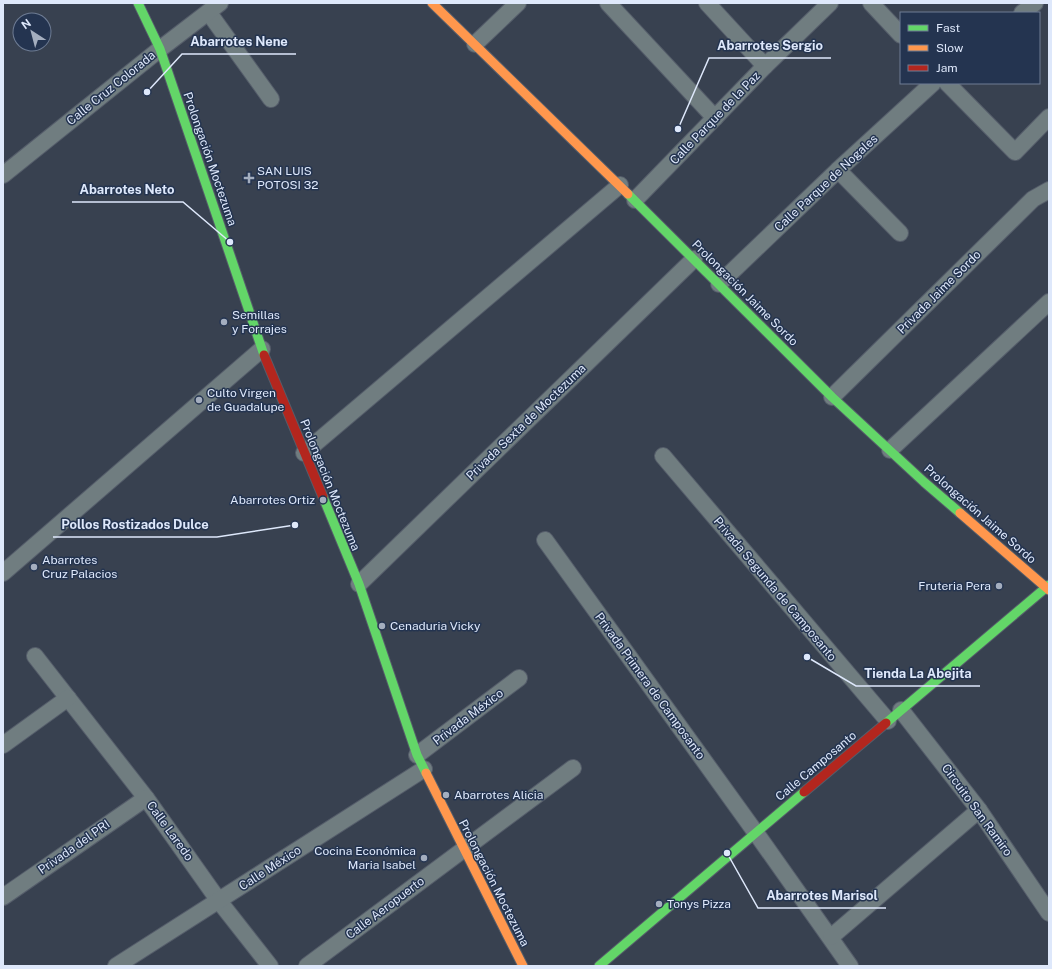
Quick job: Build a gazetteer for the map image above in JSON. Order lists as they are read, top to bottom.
{
  "streets": {
    "street": [
      "Calle Cruz Colorada",
      "Calle Parque de la Paz",
      "Prolongación Moctezuma",
      "Calle Parque de Nogales",
      "Privada Jaime Sordo",
      "Prolongación Jaime Sordo",
      "Privada Sexta de Moctezuma",
      "Privada Segunda de Camposanto",
      "Privada Primera de Camposanto",
      "Privada México",
      "Calle Camposanto",
      "Circuito San Ramiro",
      "Calle Laredo",
      "Privada del PRI",
      "Calle México",
      "Calle Aeropuerto"
    ]
  },
  "crossings": [
    ["Calle Cruz Colorada", "Prolongación Moctezuma"],
    ["Calle Parque de la Paz", "Prolongación Jaime Sordo"],
    ["Prolongación Moctezuma", "Privada Sexta de Moctezuma"],
    ["Prolongación Moctezuma", "Privada México"],
    ["Prolongación Moctezuma", "Calle México"],
    ["Prolongación Moctezuma", "Calle Aeropuerto"],
    ["Calle Parque de Nogales", "Prolongación Jaime Sordo"],
    ["Privada Jaime Sordo", "Prolongación Jaime Sordo"],
    ["Prolongación Jaime Sordo", "Privada Sexta de Moctezuma"],
    ["Prolongación Jaime Sordo", "Calle Camposanto"],
    ["Privada Segunda de Camposanto", "Calle Camposanto"],
    ["Privada Primera de Camposanto", "Calle Camposanto"],
    ["Calle Camposanto", "Circuito San Ramiro"],
    ["Calle Laredo", "Privada del PRI"],
    ["Calle Laredo", "Calle México"]
  ],
  "places": {
    "other": [
      "Abarrotes Nene",
      "Abarrotes Sergio",
      "Abarrotes Neto",
      "Semillas y Forrajes",
      "Culto Virgen de Guadalupe",
      "Abarrotes Ortiz",
      "Pollos Rostizados Dulce",
      "Abarrotes Cruz Palacios",
      "Fruteria Pera",
      "Cenaduria Vicky",
      "Tienda La Abejita",
      "Abarrotes Alicia",
      "Abarrotes Marisol",
      "Cocina Económica Maria Isabel",
      "Tonys Pizza"
    ],
    "health": ["SAN LUIS POTOSI 32"]
  },
  "legend": ["Fast", "Slow", "Jam"],
  "north": "top left"
}
